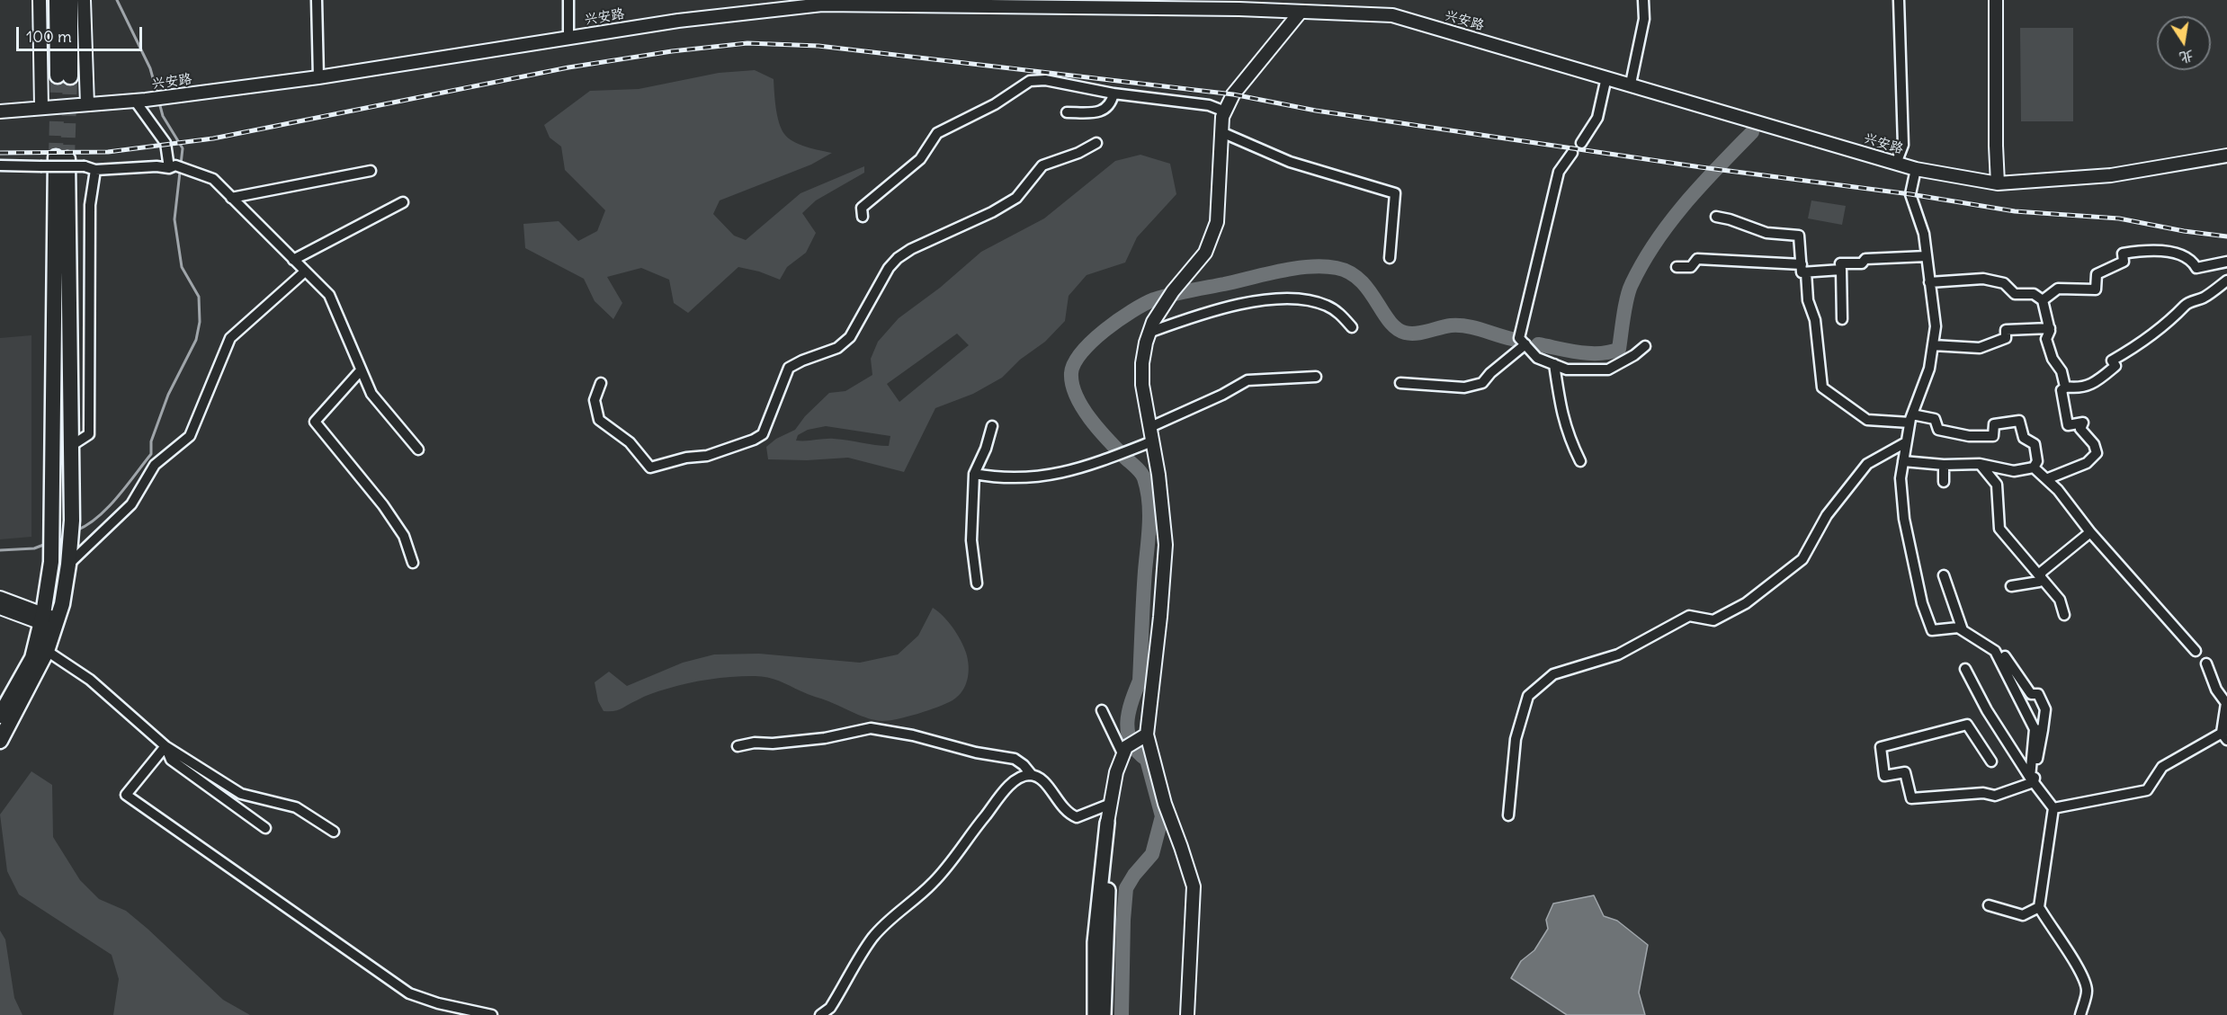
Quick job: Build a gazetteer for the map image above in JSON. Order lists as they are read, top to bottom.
{
  "streets": {
    "street": ["兴安路"]
  },
  "scale_bar": "100 m",
  "north": "bottom"
}
